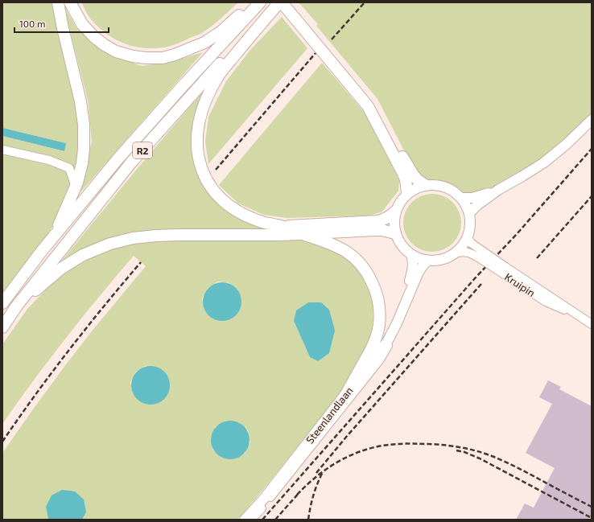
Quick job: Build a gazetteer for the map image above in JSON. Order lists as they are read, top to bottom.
{
  "streets": {
    "highway": ["R2"],
    "main road": ["Steenlandlaan"],
    "street": ["Kruipin"]
  },
  "scale_bar": "100 m"
}
